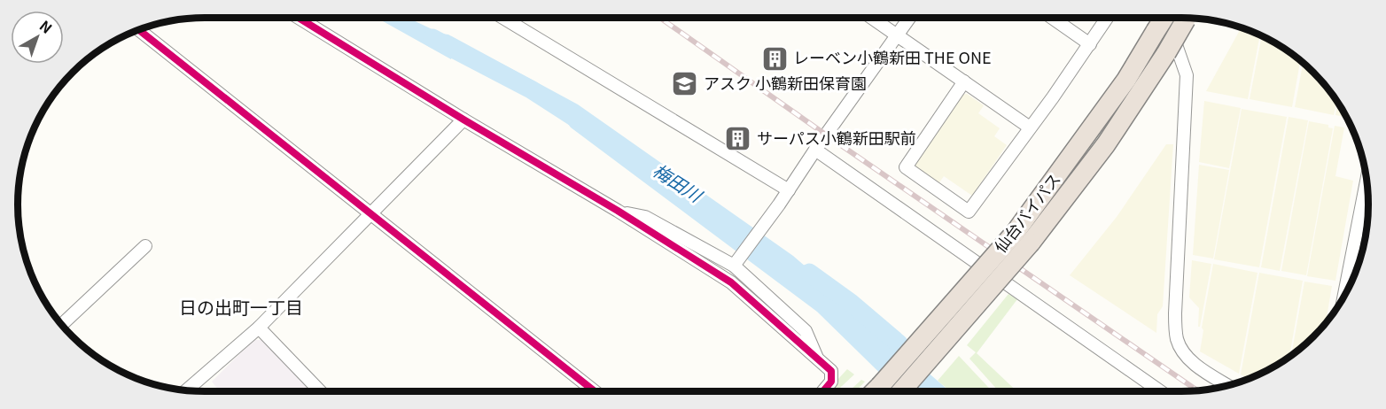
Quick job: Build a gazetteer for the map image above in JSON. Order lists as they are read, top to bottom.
{
  "streets": {
    "highway": ["仙台バイパス"]
  },
  "districts": ["日の出町一丁目"],
  "water": ["梅田川"],
  "places": {
    "building": ["レーベン小鶴新田 THE ONE", "サーパス小鶴新田駅前"],
    "school or university": ["アスク 小鶴新田保育園"]
  },
  "north": "top right"
}
